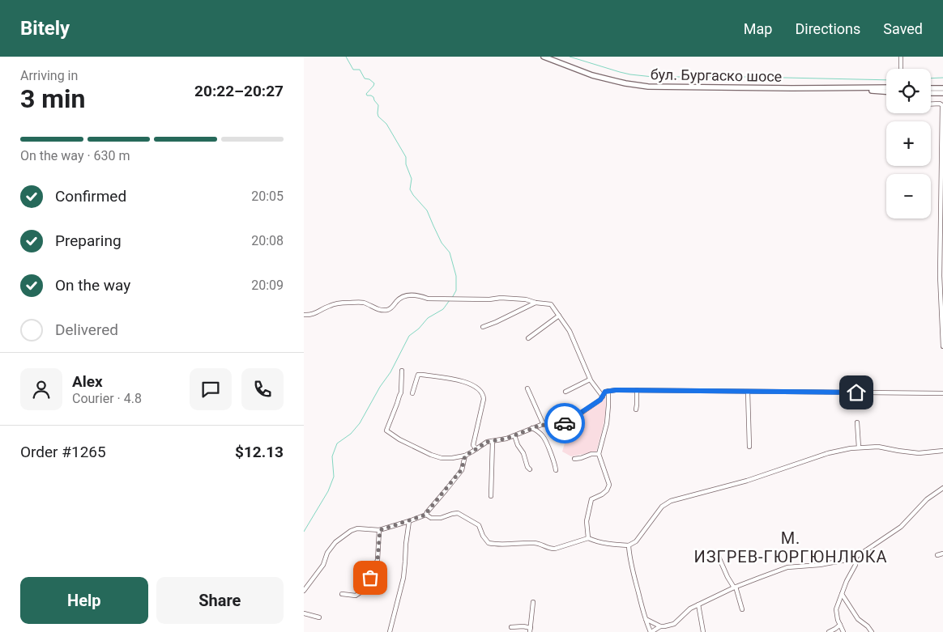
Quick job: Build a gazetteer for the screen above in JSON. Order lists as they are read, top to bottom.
{
  "streets": {
    "main road": ["бул. Бургаско шосе"]
  },
  "districts": ["М. ИЗГРЕВ-ГЮРГЮНЛЮКА"],
  "page": {
    "header": "Bitely",
    "nav": ["Map", "Directions", "Saved"],
    "heading": ["3 min", "Arriving in", "20:22–20:27"],
    "panel": [
      "Alex",
      "Courier · 4.8",
      "Order #1265",
      "$12.13"
    ],
    "map_buttons": ["+", "−"],
    "bar": "On the way · 630 m",
    "list": [
      ["Confirmed", "20:05"],
      ["Preparing", "20:08"],
      ["On the way", "20:09"],
      "Delivered"
    ],
    "buttons": ["Help", "Share"]
  }
}
